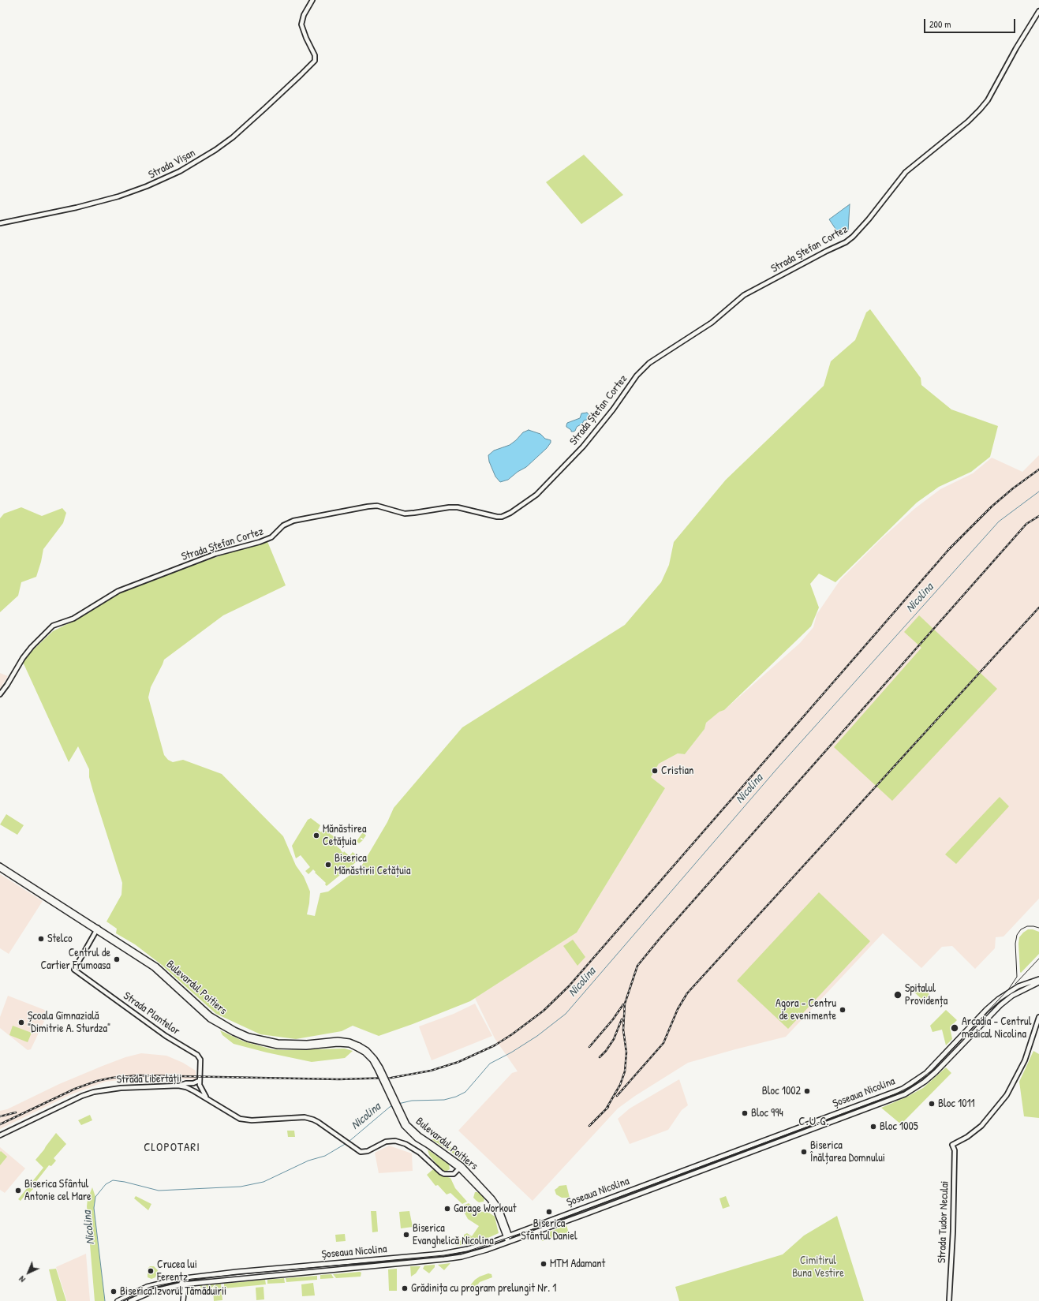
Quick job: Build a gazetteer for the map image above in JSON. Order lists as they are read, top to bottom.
{
  "streets": {
    "main road": ["Bulevardul Poitiers", "Șoseaua Nicolina"],
    "street": [
      "Strada Vișan",
      "Strada Ștefan Cortez",
      "Strada Plantelor",
      "Strada Libertății",
      "Strada Tudor Neculai"
    ]
  },
  "crossings": [
    ["Bulevardul Poitiers", "Strada Plantelor"],
    ["Bulevardul Poitiers", "Strada Libertății"],
    ["Bulevardul Poitiers", "Șoseaua Nicolina"],
    ["Strada Plantelor", "Strada Libertății"]
  ],
  "districts": ["C.U.G.", "CLOPOTARI"],
  "water": ["Nicolina"],
  "parks": ["Cimitirul Buna Vestire"],
  "places": [
    "Cristian",
    "Mănăstirea Cetățuia",
    "Biserica Mănăstirii Cetățuia",
    "Stelco",
    "Centrul de Cartier Frumoasa",
    "Spitalul Providența",
    "Agora - Centru de evenimente",
    "Școala Gimnazială \"Dimitrie A. Sturdza\"",
    "Arcadia - Centrul medical Nicolina",
    "Bloc 1002",
    "Bloc 1011",
    "Bloc 994",
    "Bloc 1005",
    "Biserica Înălțarea Domnului",
    "Biserica Sfântul Antonie cel Mare",
    "Garage Workout",
    "Biserica Sfântul Daniel",
    "Biserica Evanghelică Nicolina",
    "MTM Adamant",
    "Crucea lui Ferentz",
    "Grădinița cu program prelungit Nr. 1",
    "Biserica Izvorul Tămăduirii"
  ],
  "scale_bar": "200 m",
  "north": "bottom left"
}
